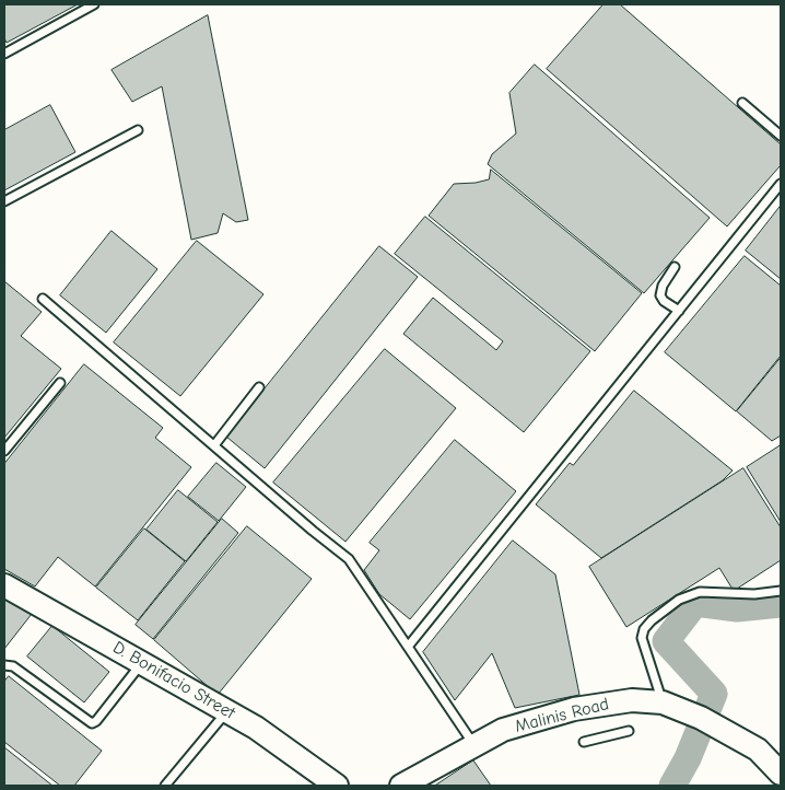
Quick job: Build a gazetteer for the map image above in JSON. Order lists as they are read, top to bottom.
{
  "streets": {
    "main road": ["D. Bonifacio Street", "Malinis Road"]
  }
}
